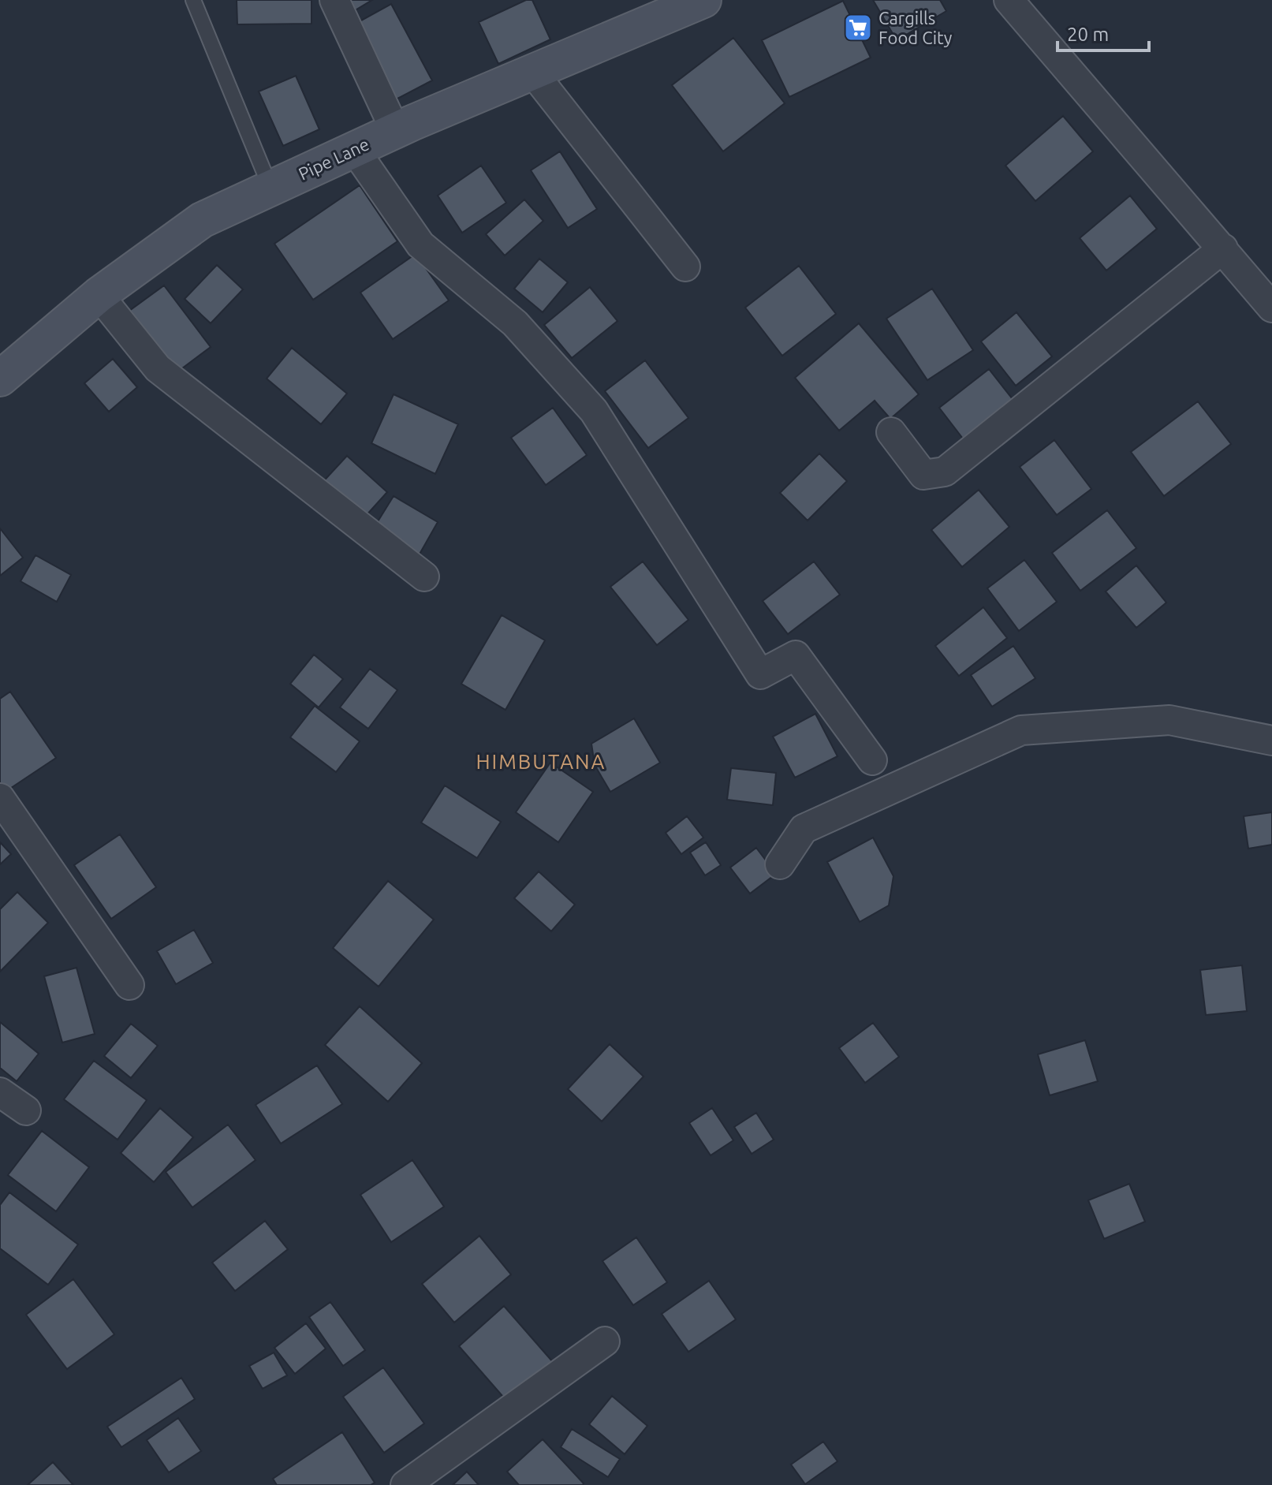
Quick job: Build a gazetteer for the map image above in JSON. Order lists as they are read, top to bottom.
{
  "streets": {
    "street": ["Pipe Lane"]
  },
  "districts": ["HIMBUTANA"],
  "places": {
    "supermarket": ["Cargills Food City"]
  },
  "scale_bar": "20 m"
}
